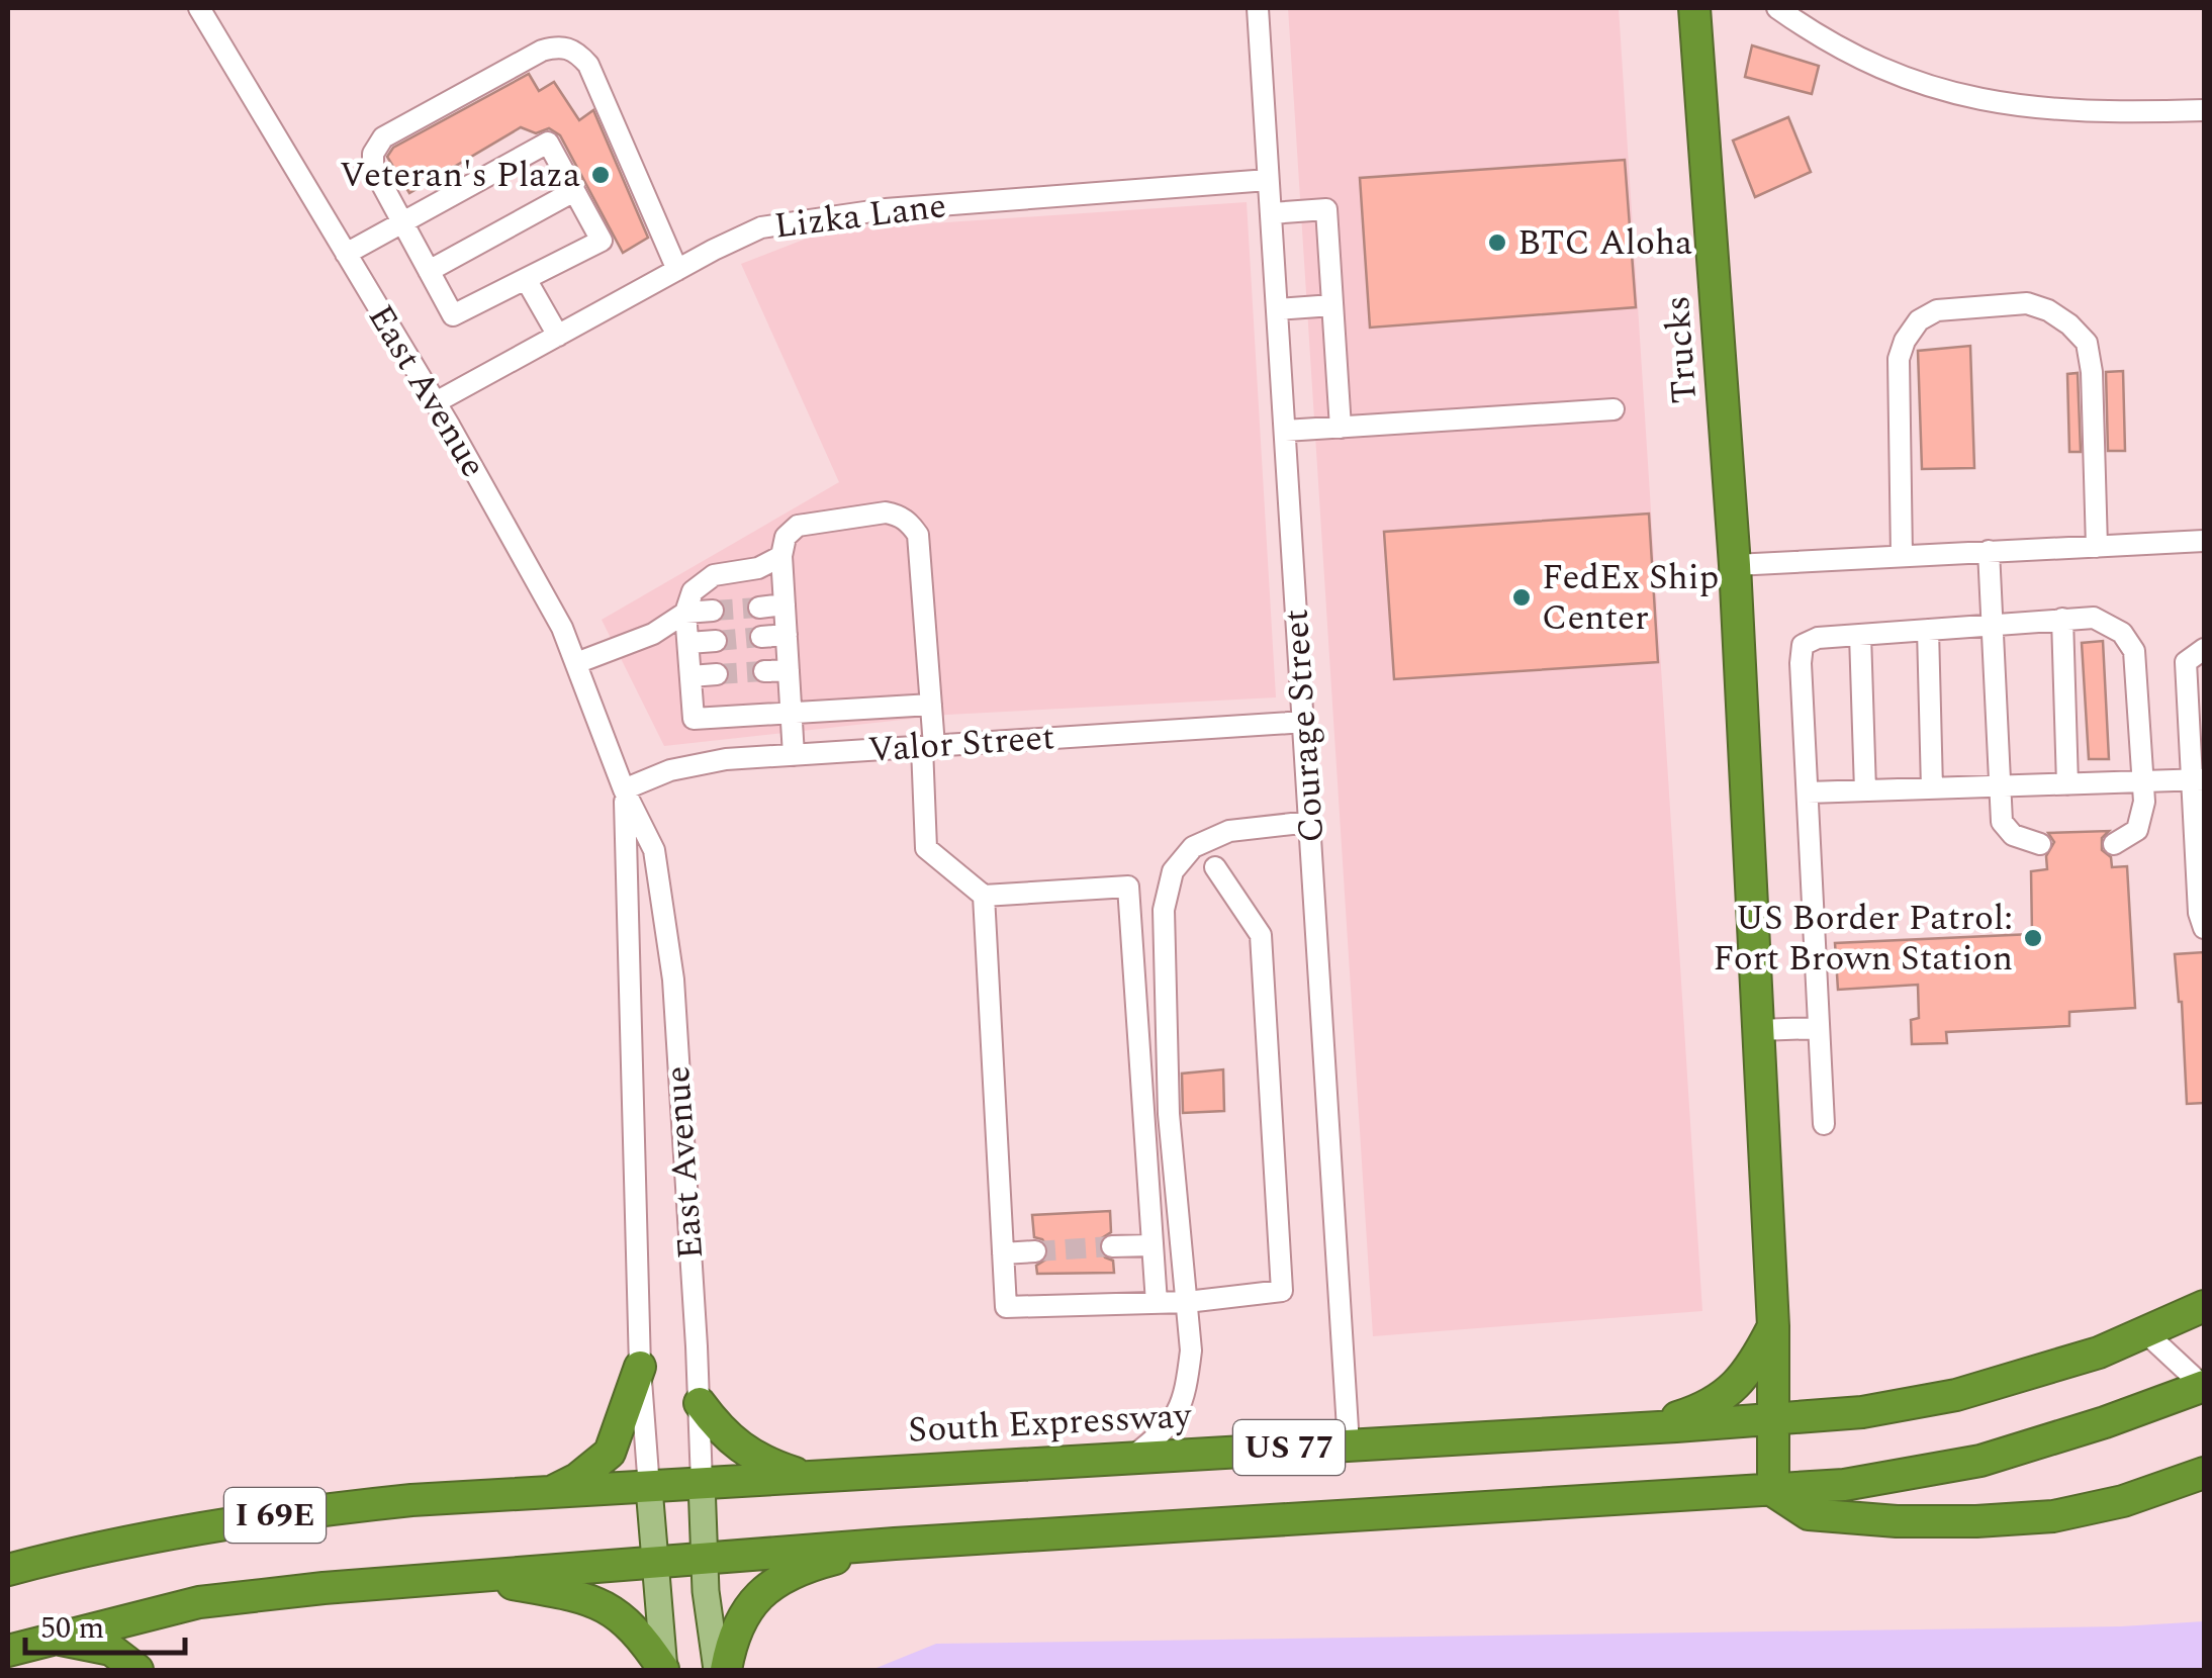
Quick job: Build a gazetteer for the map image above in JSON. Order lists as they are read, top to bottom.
{
  "streets": {
    "highway": [
      "Trucks",
      "South Expressway",
      "US 77",
      "I 69E"
    ],
    "street": [
      "Lizka Lane",
      "East Avenue",
      "Courage Street",
      "Valor Street"
    ]
  },
  "crossings": [
    ["Lizka Lane", "East Avenue"],
    ["Lizka Lane", "Courage Street"],
    ["Trucks", "South Expressway"],
    ["Trucks", "US 77"],
    ["East Avenue", "Valor Street"],
    ["East Avenue", "South Expressway"],
    ["Courage Street", "Valor Street"],
    ["Courage Street", "South Expressway"],
    ["US 77", "I 69E"]
  ],
  "places": [
    "Veteran's Plaza",
    "BTC Aloha",
    "FedEx Ship Center",
    "US Border Patrol: Fort Brown Station"
  ],
  "scale_bar": "50 m"
}
